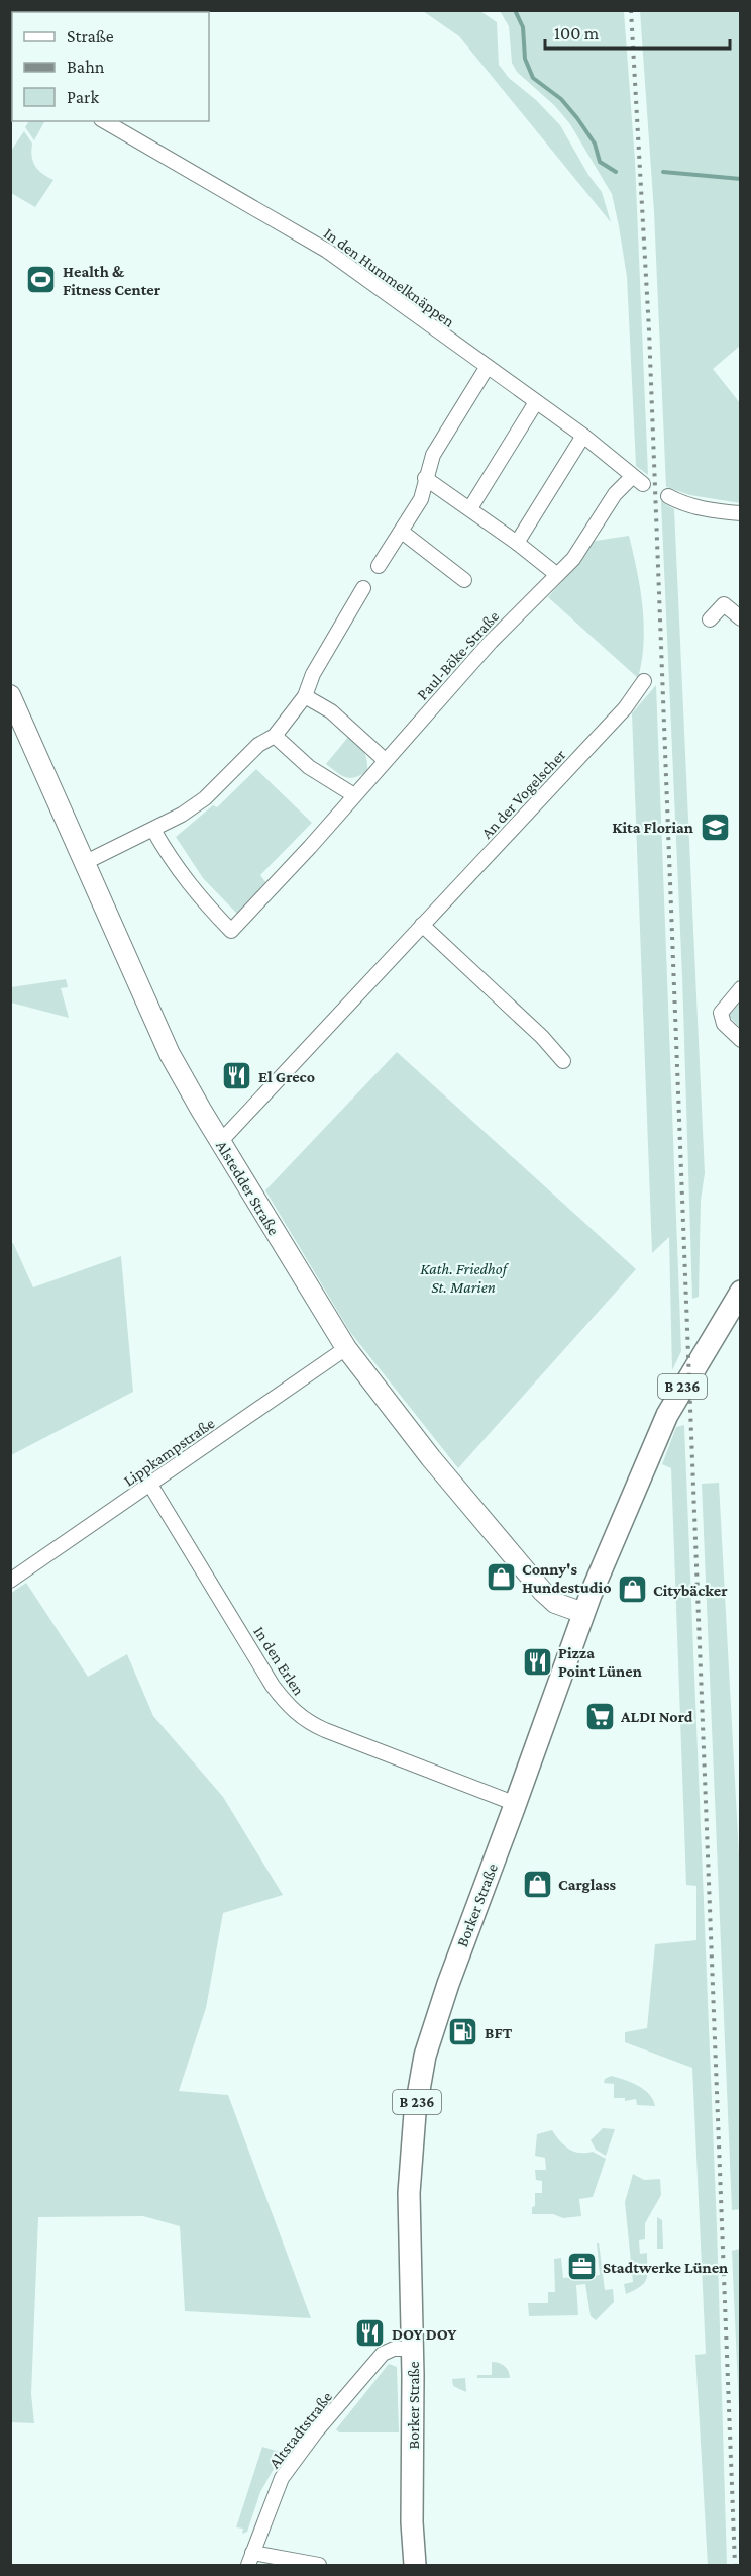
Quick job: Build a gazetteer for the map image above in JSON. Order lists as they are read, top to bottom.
{
  "streets": {
    "main road": ["B 236", "Borker Straße"],
    "street": [
      "In den Hummelknäppen",
      "Paul-Böke-Straße",
      "An der Vogelscher",
      "Alstedder Straße",
      "Lippkampstraße",
      "In den Erlen",
      "Altstadtstraße"
    ]
  },
  "crossings": [
    ["In den Hummelknäppen", "Paul-Böke-Straße"],
    ["An der Vogelscher", "Alstedder Straße"],
    ["Alstedder Straße", "Lippkampstraße"],
    ["Alstedder Straße", "Borker Straße"],
    ["Lippkampstraße", "In den Erlen"],
    ["In den Erlen", "Borker Straße"],
    ["Borker Straße", "Altstadtstraße"]
  ],
  "parks": ["Kath. Friedhof St. Marien"],
  "places": {
    "sports": ["Health & Fitness Center"],
    "school or university": ["Kita Florian"],
    "restaurant": ["El Greco", "Pizza Point Lünen", "DOY DOY"],
    "shop": ["Conny's Hundestudio", "Citybäcker", "Carglass"],
    "supermarket": ["ALDI Nord"],
    "fuel station": ["BFT"],
    "office": ["Stadtwerke Lünen"]
  },
  "legend": ["Straße", "Bahn", "Park"],
  "scale_bar": "100 m"
}
